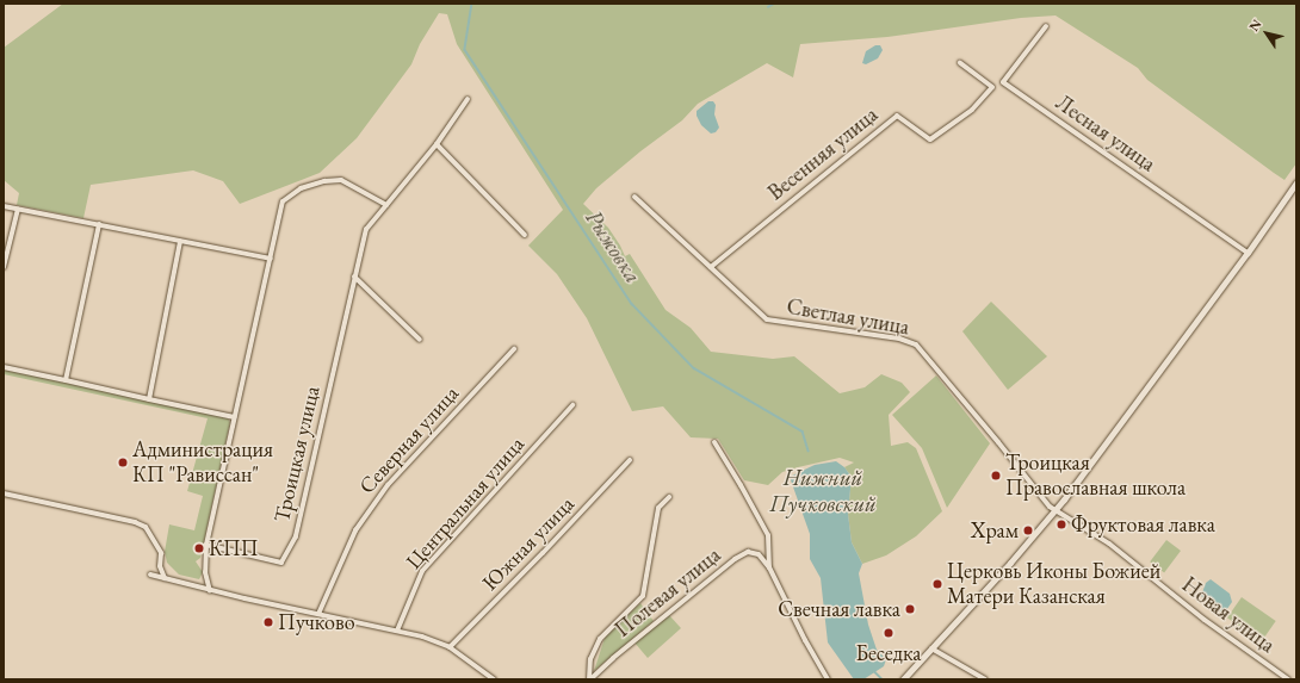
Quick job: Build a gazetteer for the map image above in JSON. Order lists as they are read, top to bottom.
{
  "streets": {
    "street": [
      "Лесная улица",
      "Весенняя улица",
      "Светлая улица",
      "Северная улица",
      "Троицкая улица",
      "Центральная улица",
      "Южная улица",
      "Полевая улица",
      "Новая улица"
    ]
  },
  "crossings": [
    ["Весенняя улица", "Светлая улица"],
    ["Светлая улица", "Новая улица"]
  ],
  "water": ["Рыжовка", "Нижний Пучковский"],
  "places": [
    "Администрация КП \"Рависсан\"",
    "Троицкая Православная школа",
    "Фруктовая лавка",
    "Храм",
    "КПП",
    "Церковь Иконы Божией Матери Казанская",
    "Свечная лавка",
    "Пучково",
    "Беседка"
  ],
  "north": "top left"
}
